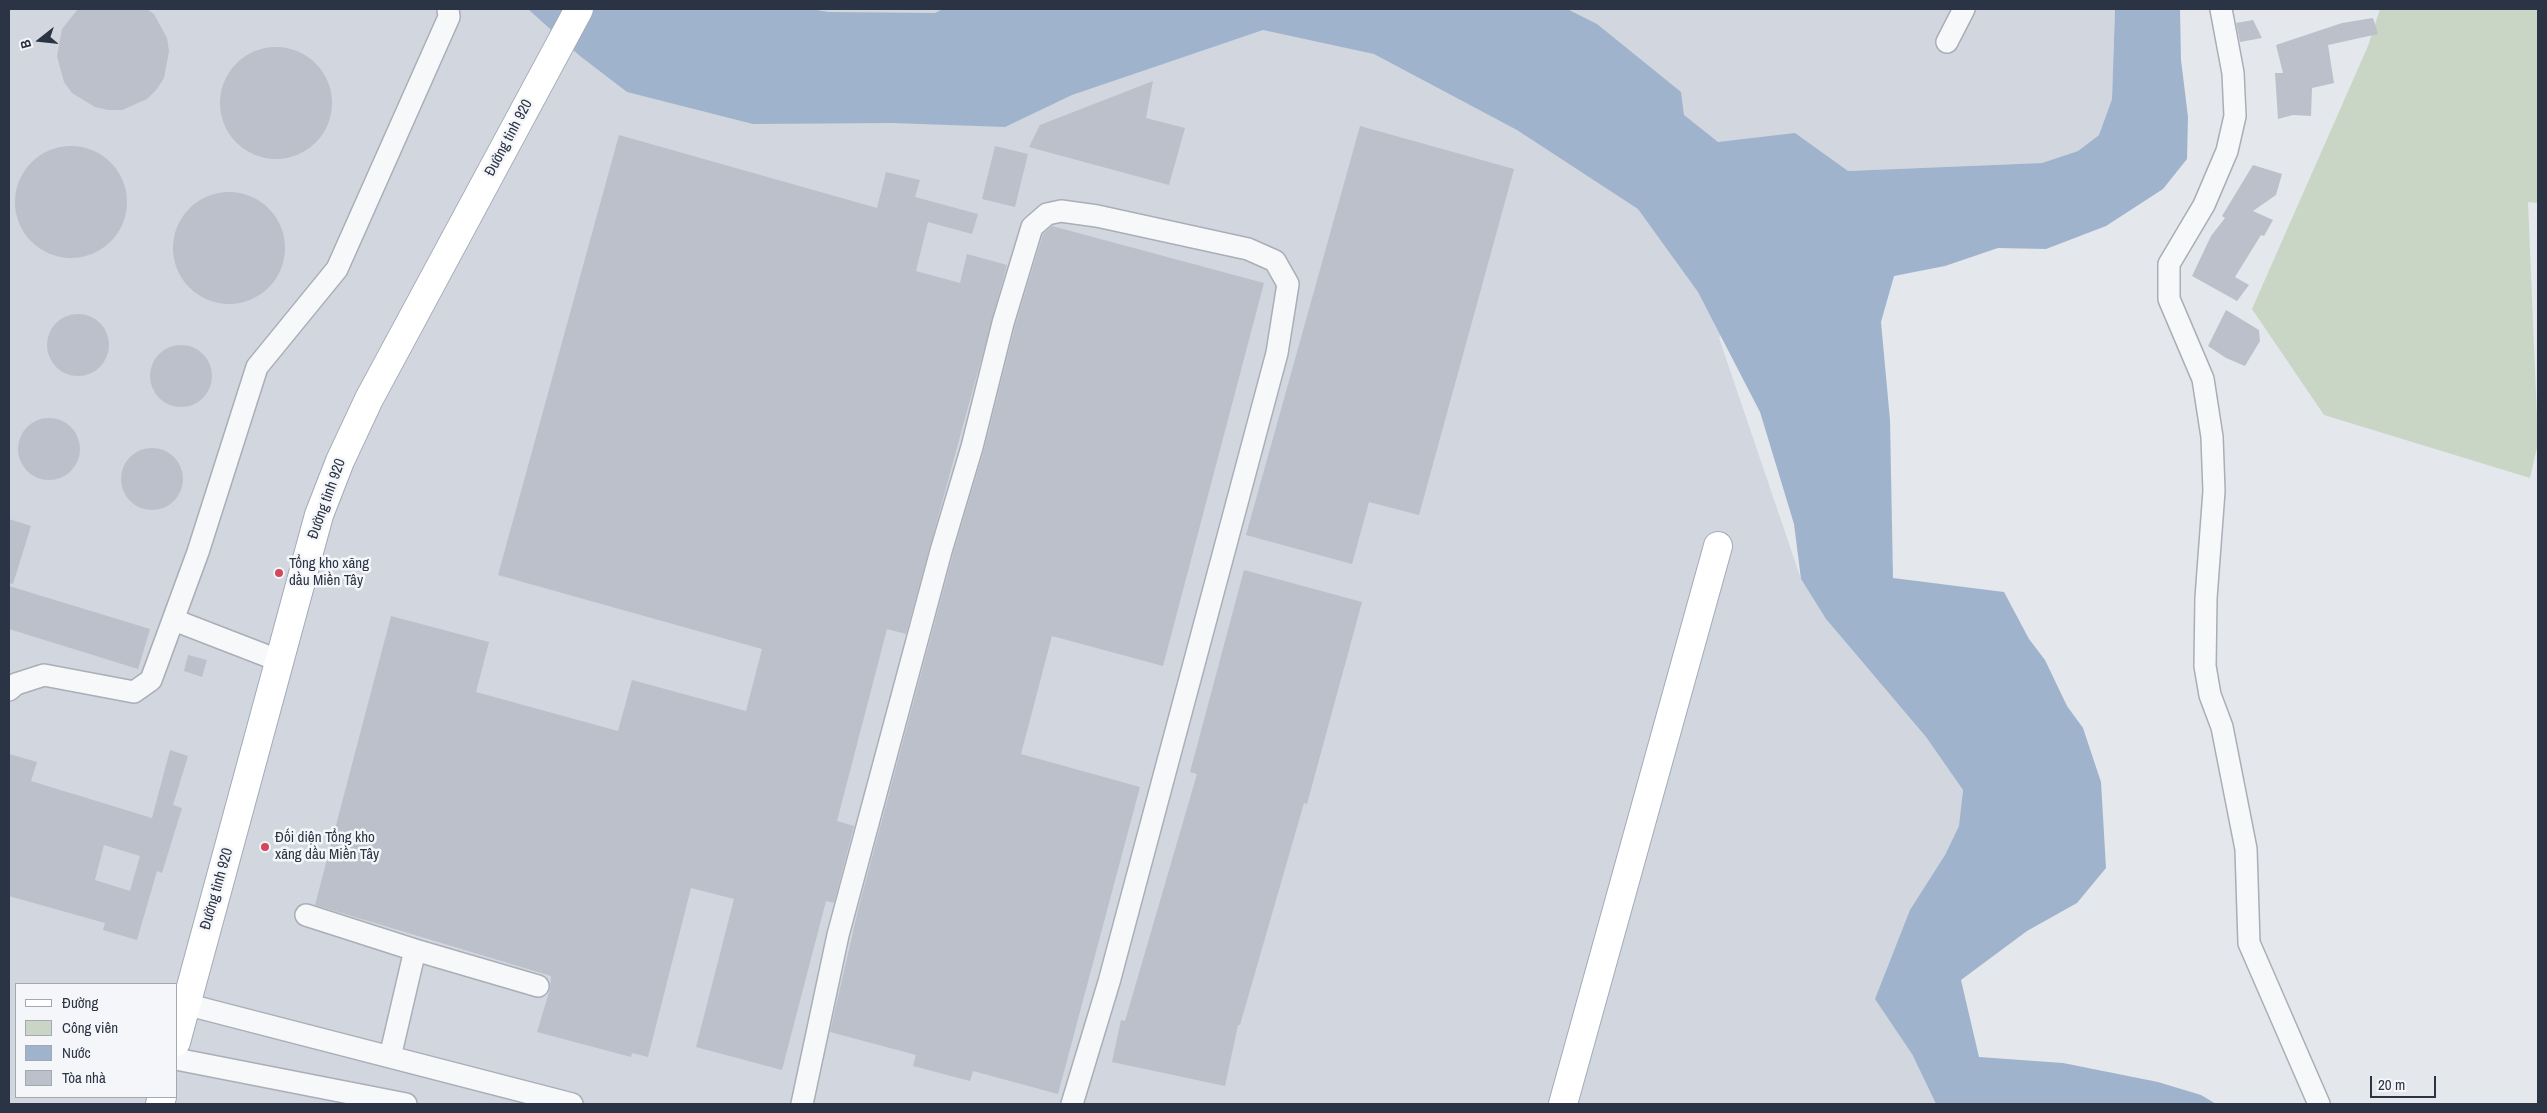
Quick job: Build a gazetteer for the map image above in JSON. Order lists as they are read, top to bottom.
{
  "streets": {
    "main road": ["Đường tỉnh 920"]
  },
  "places": ["Tổng kho xăng dầu Miền Tây", "Đối diện Tổng kho xăng dầu Miền Tây"],
  "legend": [
    "Đường",
    "Công viên",
    "Nước",
    "Tòa nhà"
  ],
  "scale_bar": "20 m",
  "north": "left"
}
